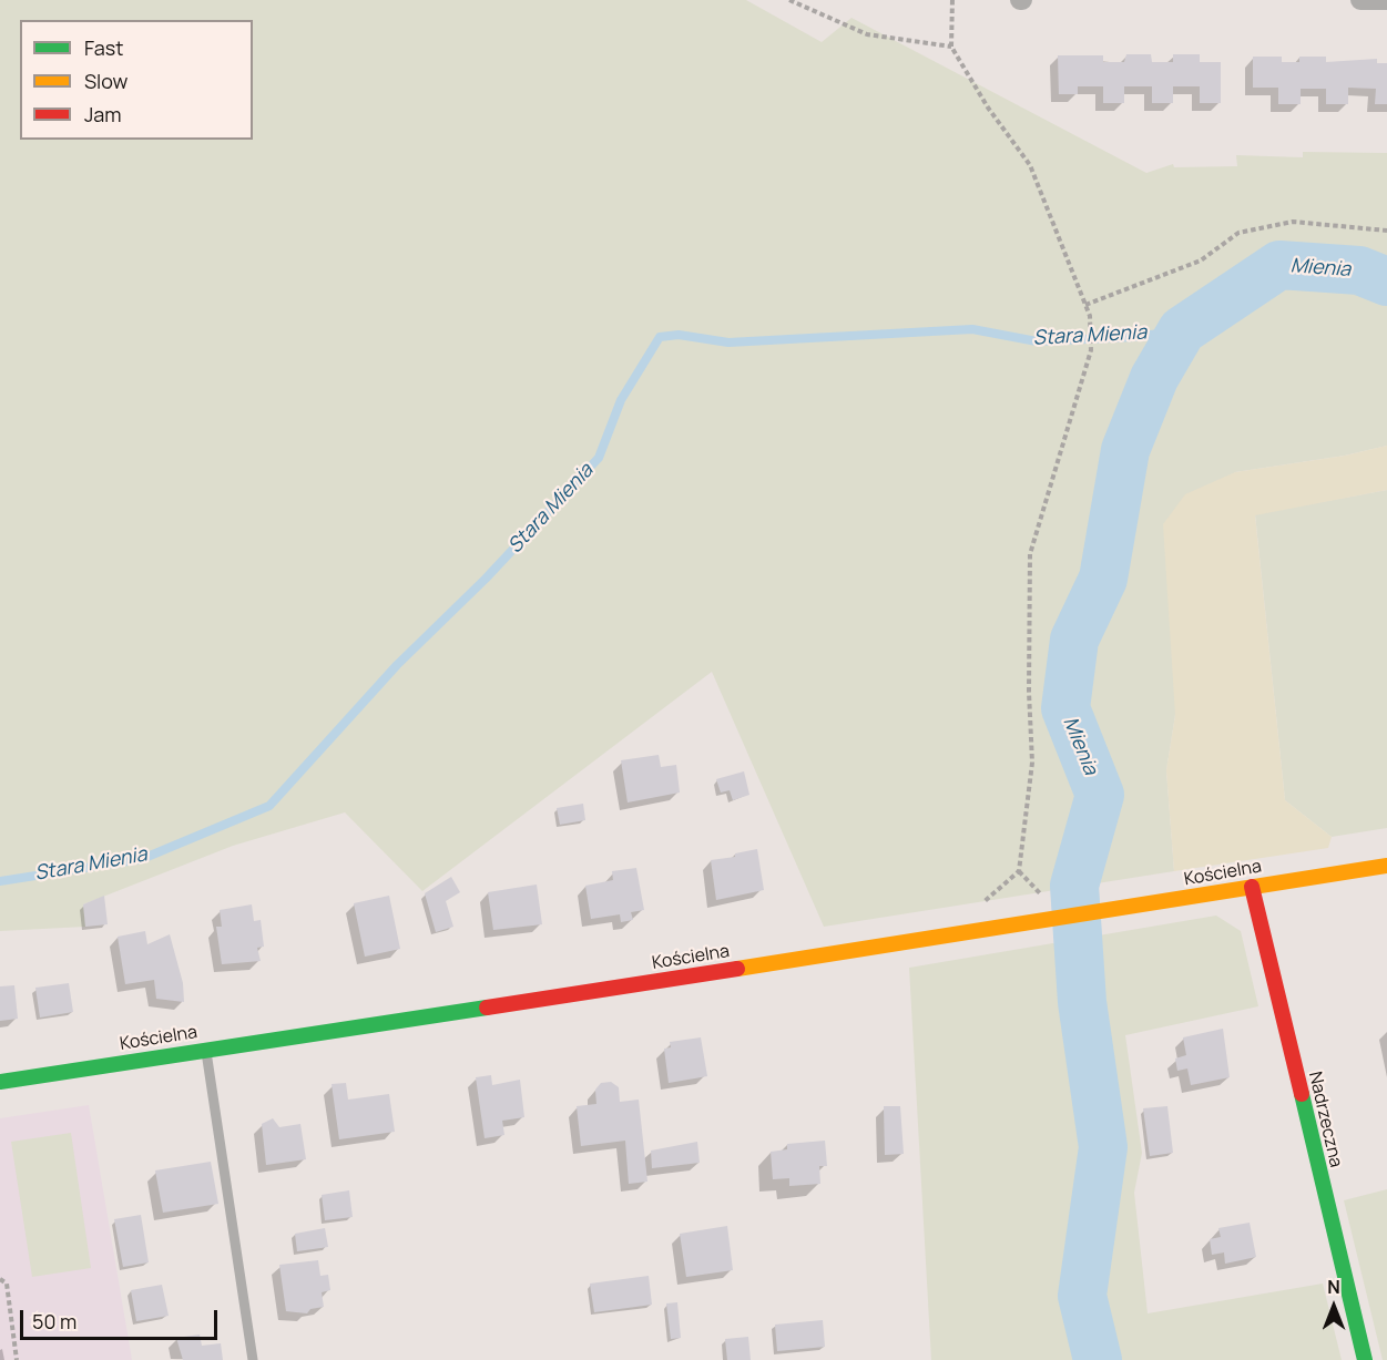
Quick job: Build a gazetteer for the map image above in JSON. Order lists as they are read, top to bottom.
{
  "streets": {
    "street": ["Kościelna", "Nadrzeczna"]
  },
  "crossings": [
    ["Kościelna", "Nadrzeczna"]
  ],
  "water": ["Mienia", "Stara Mienia"],
  "legend": ["Fast", "Slow", "Jam"],
  "scale_bar": "50 m",
  "north": "top"
}
